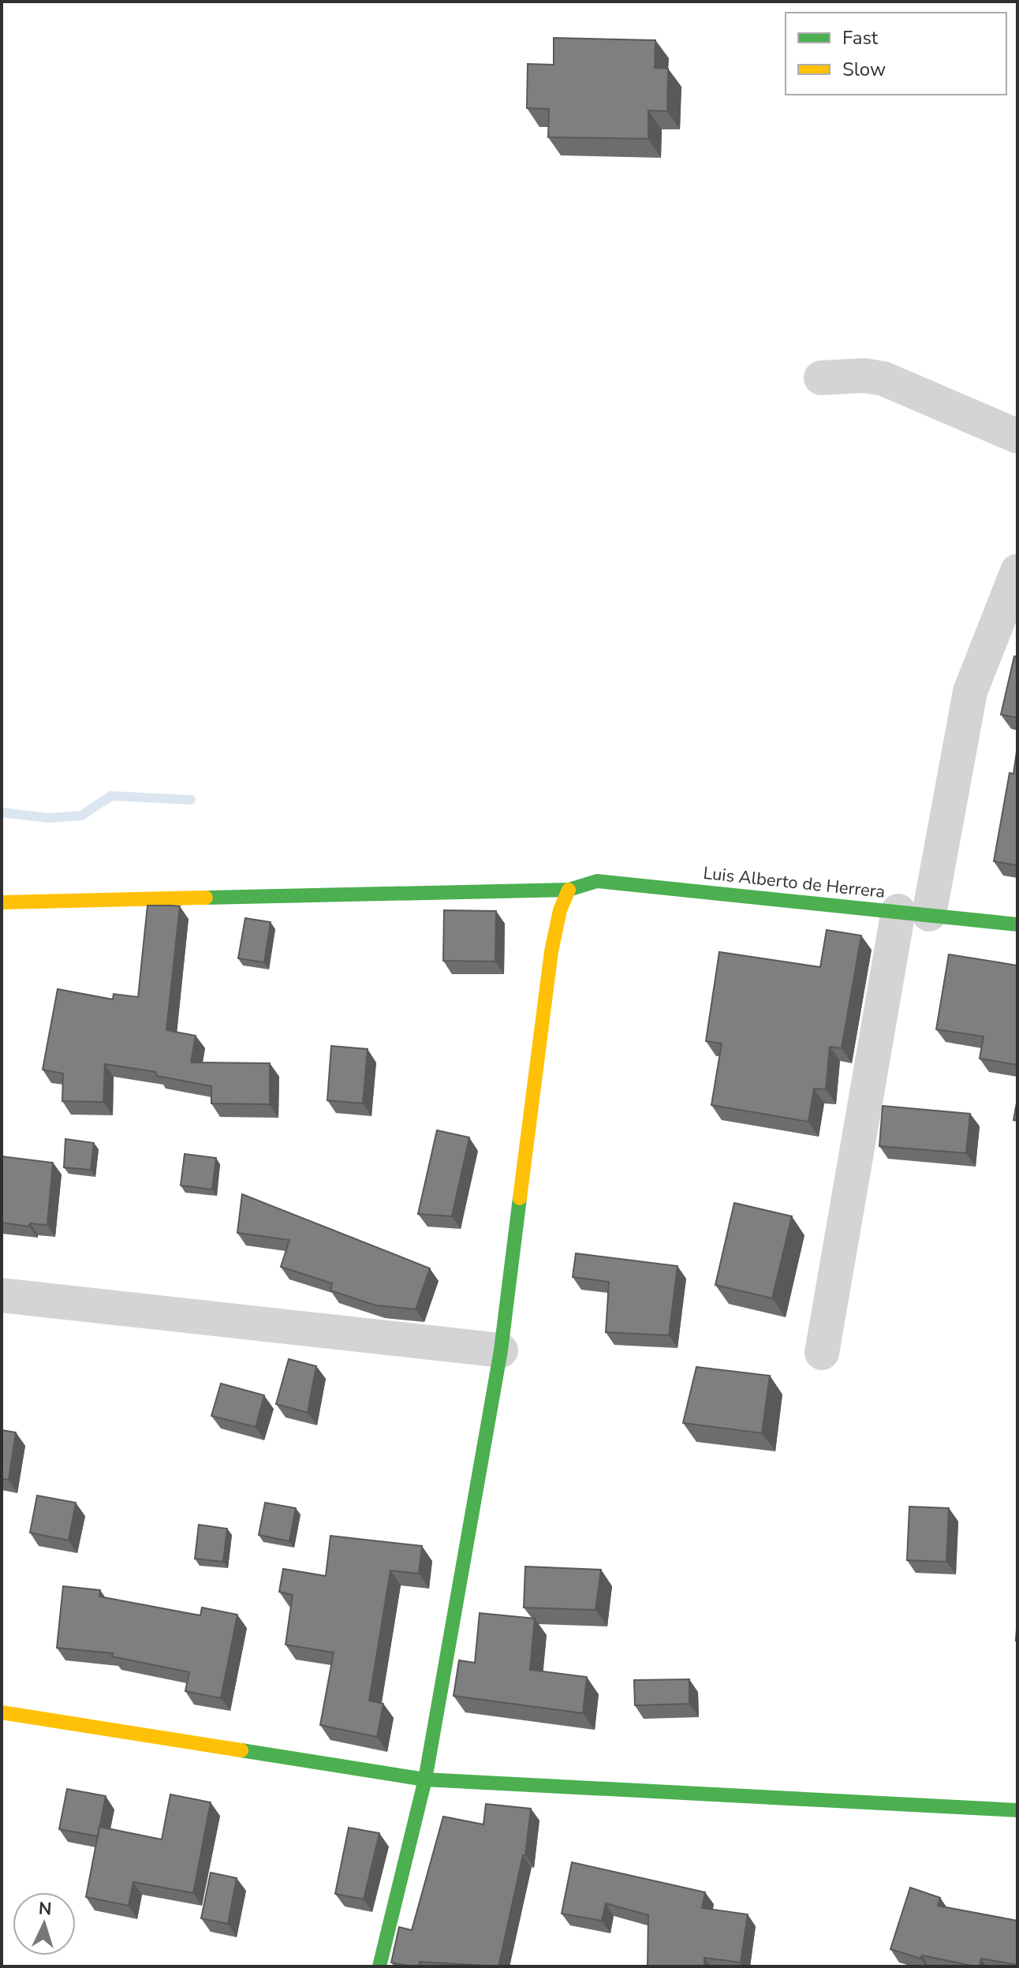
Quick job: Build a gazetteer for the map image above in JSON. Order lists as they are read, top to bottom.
{
  "streets": {
    "street": ["Luis Alberto de Herrera"]
  },
  "legend": ["Fast", "Slow"],
  "north": "top"
}
